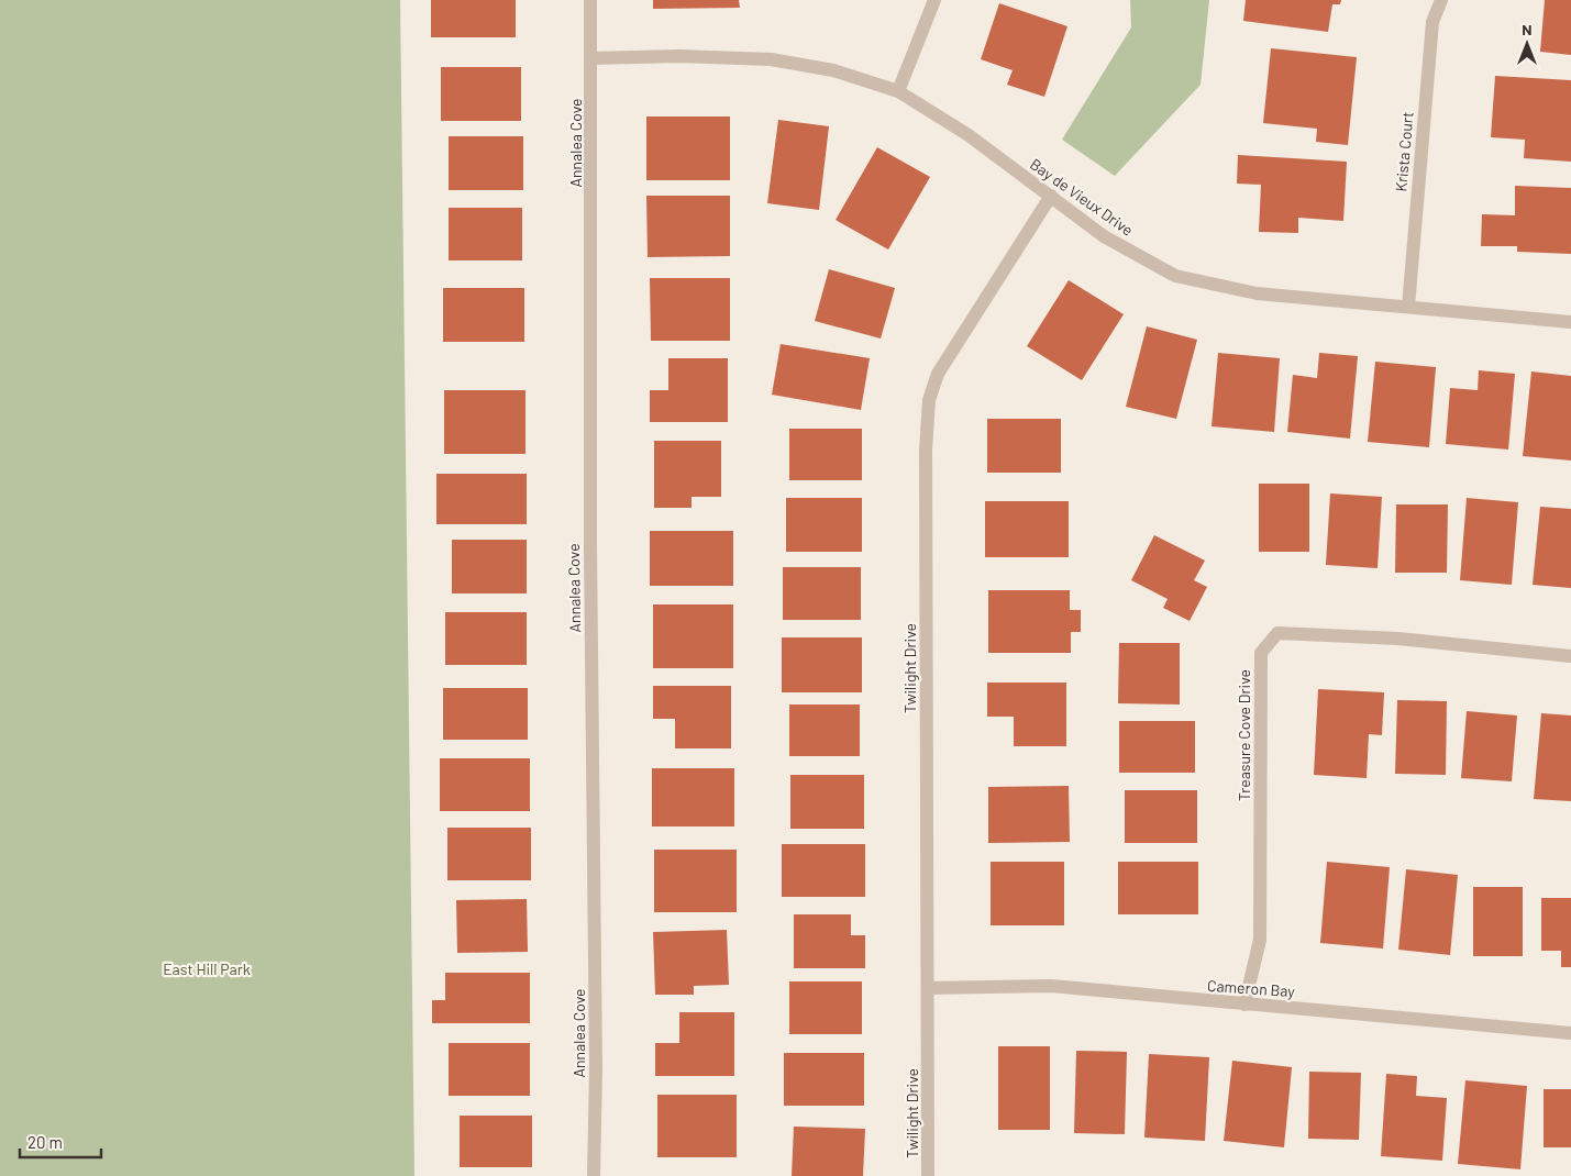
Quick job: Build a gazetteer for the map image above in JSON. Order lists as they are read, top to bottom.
{
  "streets": {
    "street": [
      "Annalea Cove",
      "Krista Court",
      "Bay de Vieux Drive",
      "Twilight Drive",
      "Treasure Cove Drive",
      "Cameron Bay"
    ]
  },
  "crossings": [
    ["Annalea Cove", "Bay de Vieux Drive"],
    ["Krista Court", "Bay de Vieux Drive"],
    ["Bay de Vieux Drive", "Twilight Drive"],
    ["Twilight Drive", "Cameron Bay"],
    ["Treasure Cove Drive", "Cameron Bay"]
  ],
  "parks": ["East Hill Park"],
  "scale_bar": "20 m",
  "north": "top"
}
